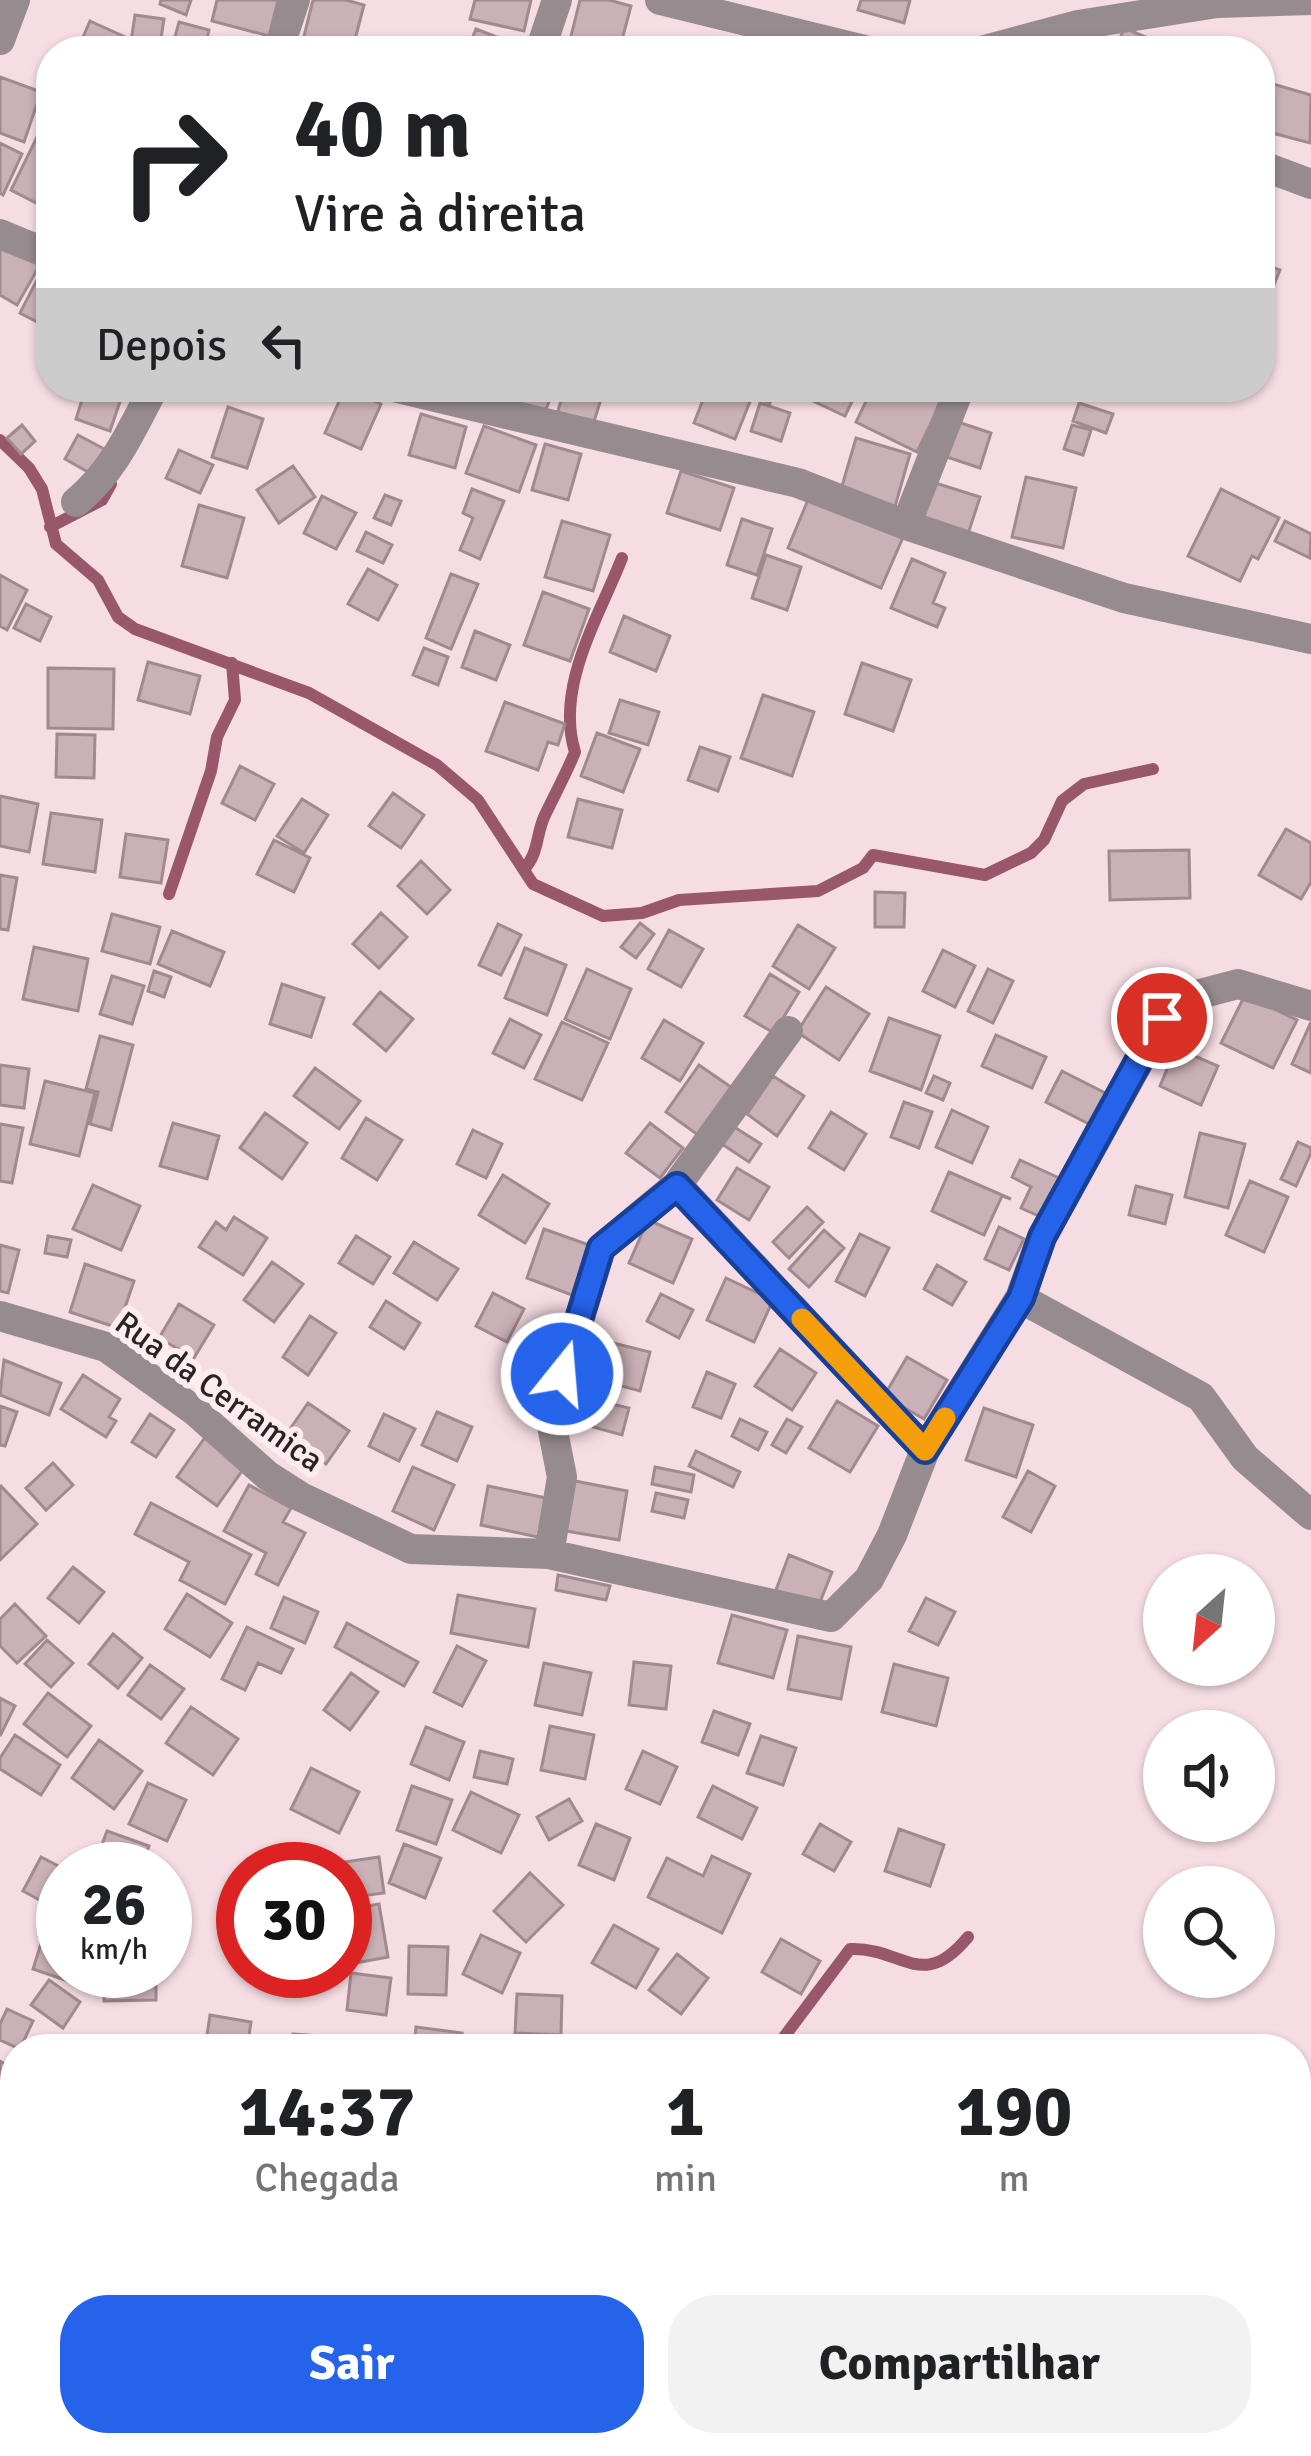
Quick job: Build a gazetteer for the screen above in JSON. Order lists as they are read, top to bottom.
{
  "streets": {
    "street": ["Rua da Cerramica"]
  },
  "north": "bottom left",
  "page": {
    "turn": ["40 m", "Vire à direita"],
    "then": "Depois",
    "speed": "26 km/h",
    "limit": "30",
    "eta": [
      "14:37",
      "Chegada",
      "1",
      "min",
      "190",
      "m"
    ],
    "buttons": ["Sair", "Compartilhar"]
  }
}
